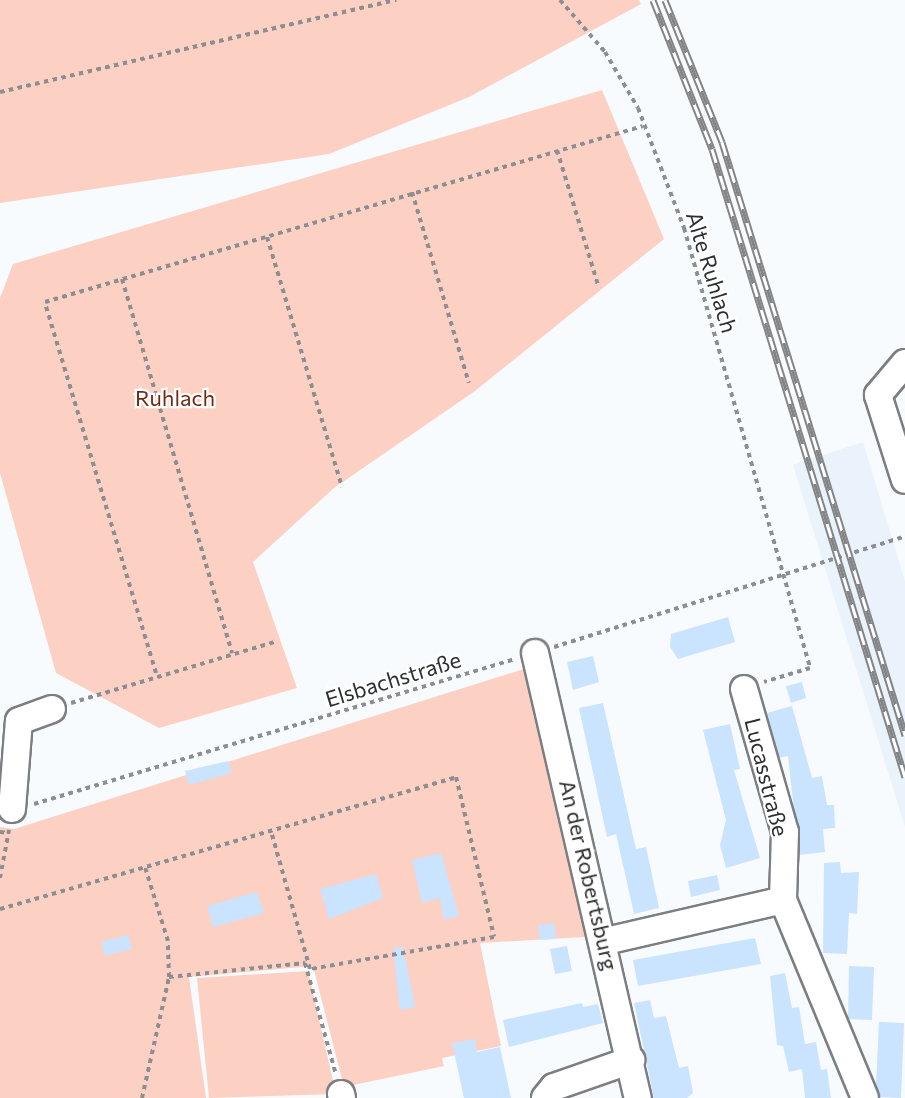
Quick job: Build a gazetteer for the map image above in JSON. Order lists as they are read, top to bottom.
{
  "streets": {
    "street": ["Lucasstraße", "An der Robertsburg"],
    "path": ["Alte Ruhlach", "Elsbachstraße"]
  },
  "crossings": [
    ["Alte Ruhlach", "Elsbachstraße"],
    ["Alte Ruhlach", "Lucasstraße"],
    ["Elsbachstraße", "An der Robertsburg"]
  ],
  "parks": ["Ruhlach"]
}
